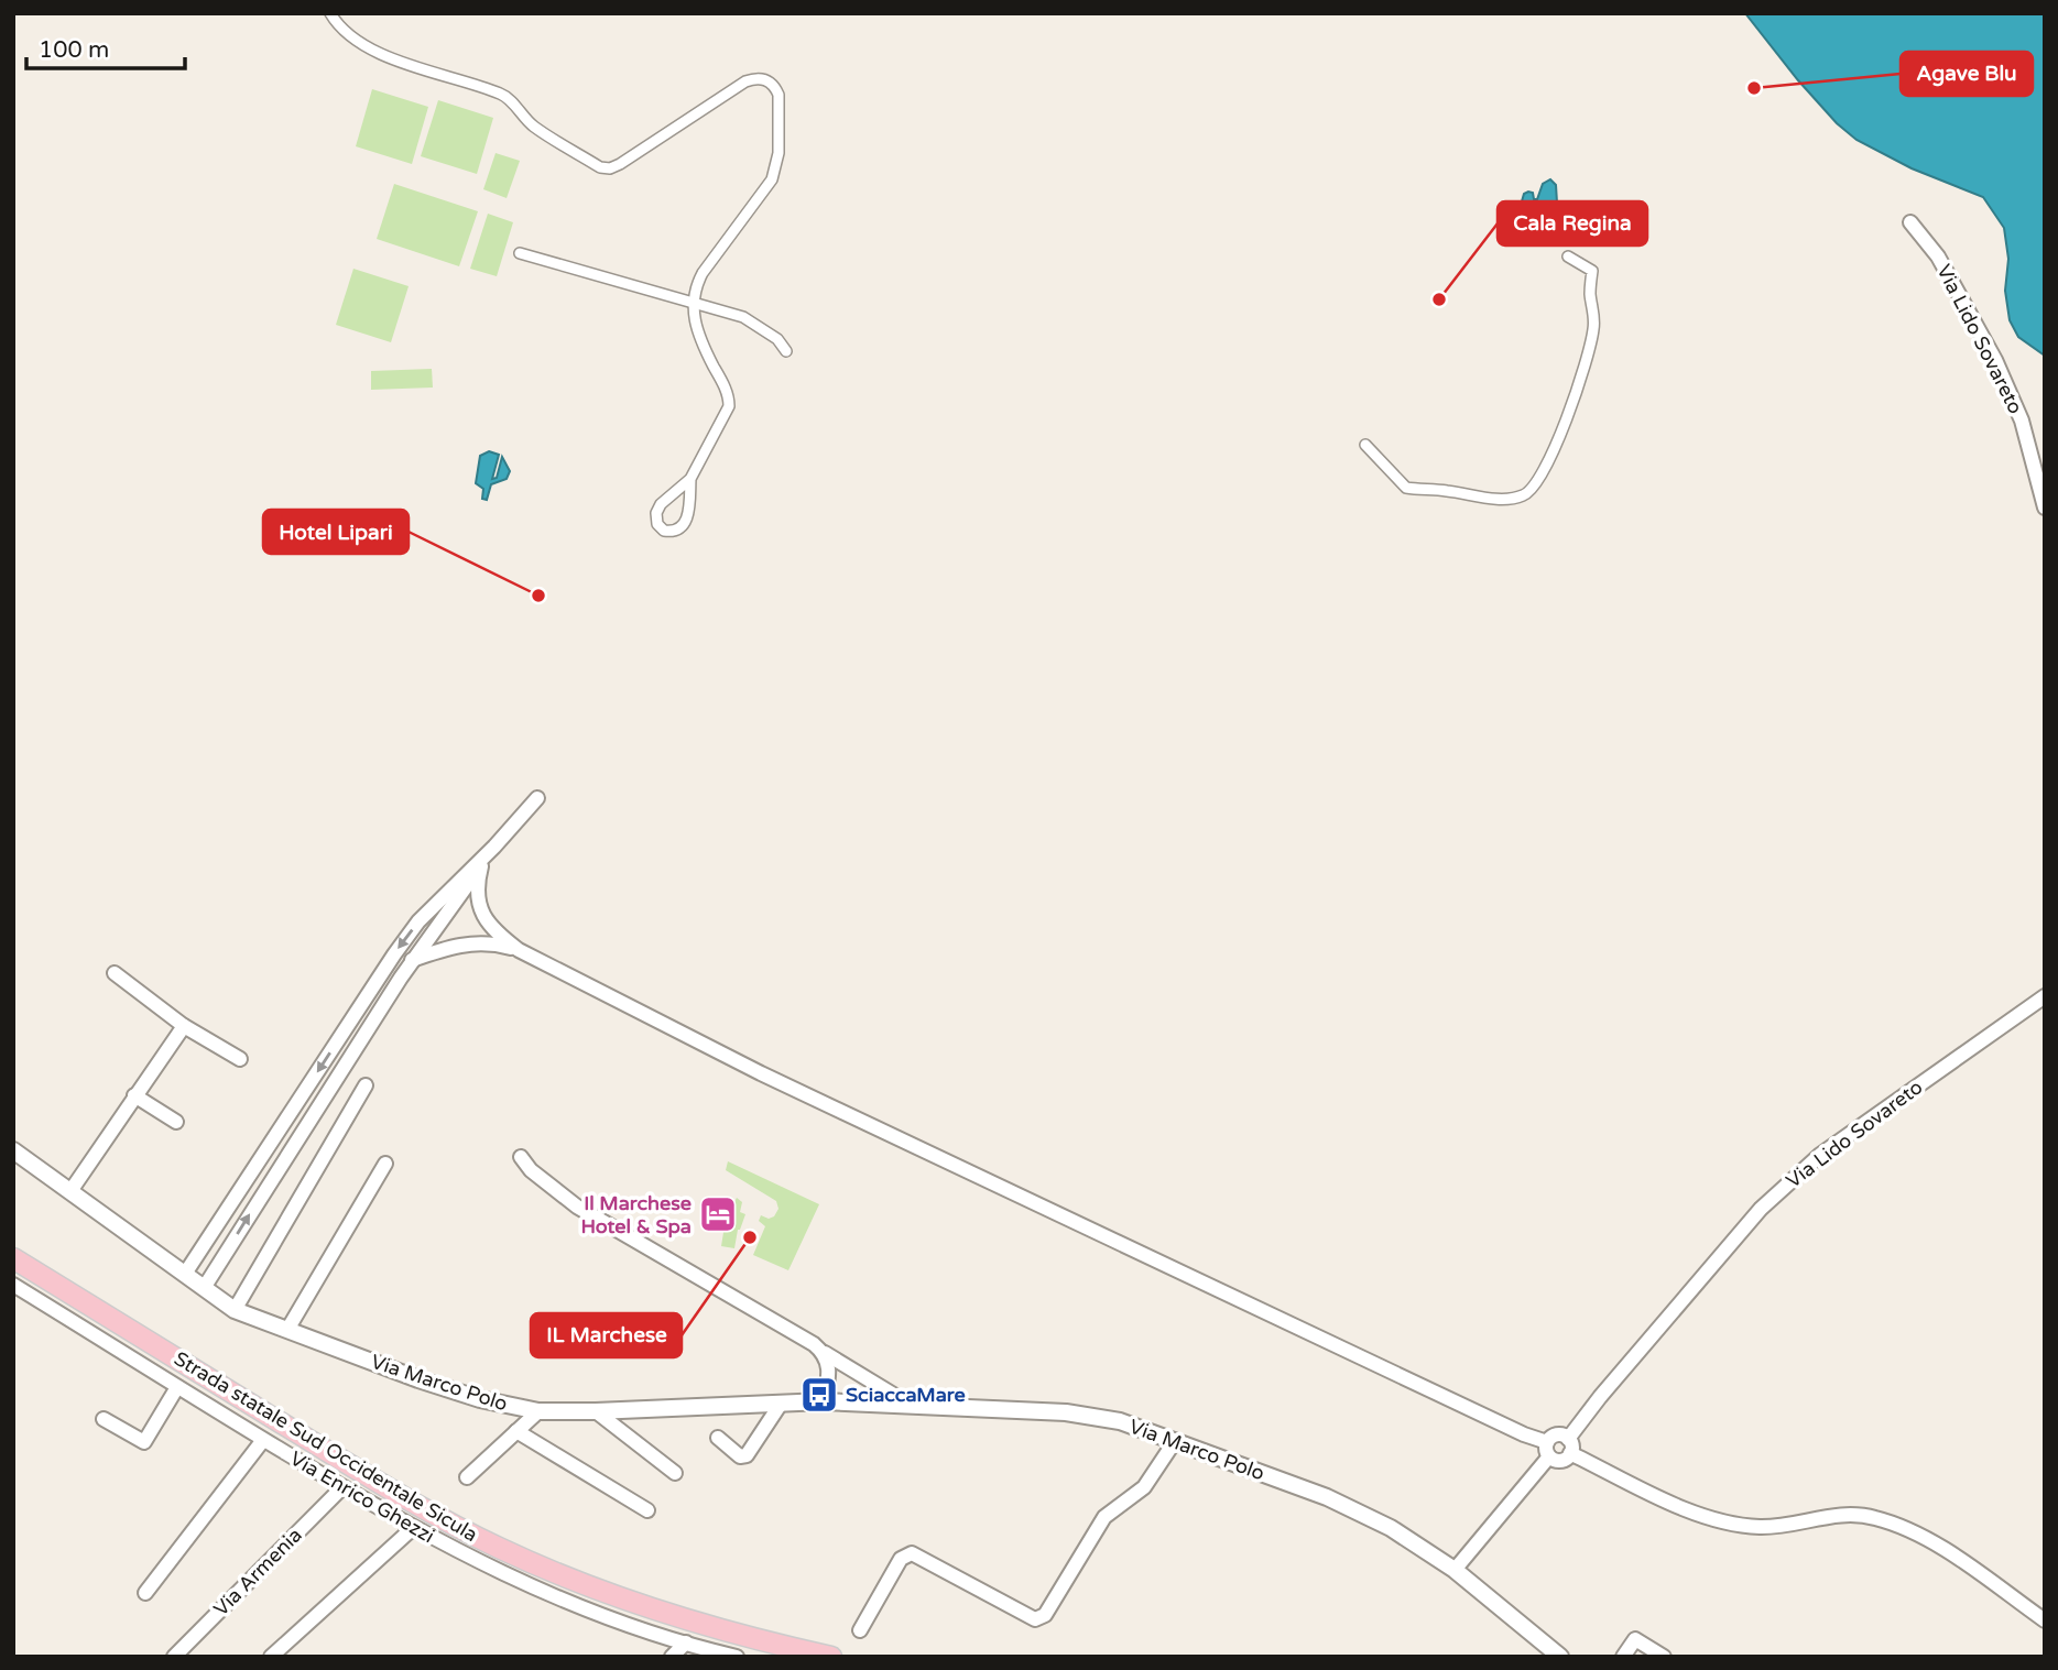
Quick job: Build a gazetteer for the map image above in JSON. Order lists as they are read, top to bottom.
{
  "streets": {
    "main road": ["Strada statale Sud Occidentale Sicula"],
    "street": [
      "Via Lido Sovareto",
      "Via Marco Polo",
      "Via Enrico Ghezzi",
      "Via Armenia"
    ]
  },
  "crossings": [
    ["Via Enrico Ghezzi", "Via Armenia"]
  ],
  "places": {
    "other": [
      "Agave Blu",
      "Cala Regina",
      "Hotel Lipari",
      "IL Marchese"
    ],
    "hotel": ["Il Marchese Hotel & Spa"],
    "bus stop": ["SciaccaMare"]
  },
  "scale_bar": "100 m"
}
